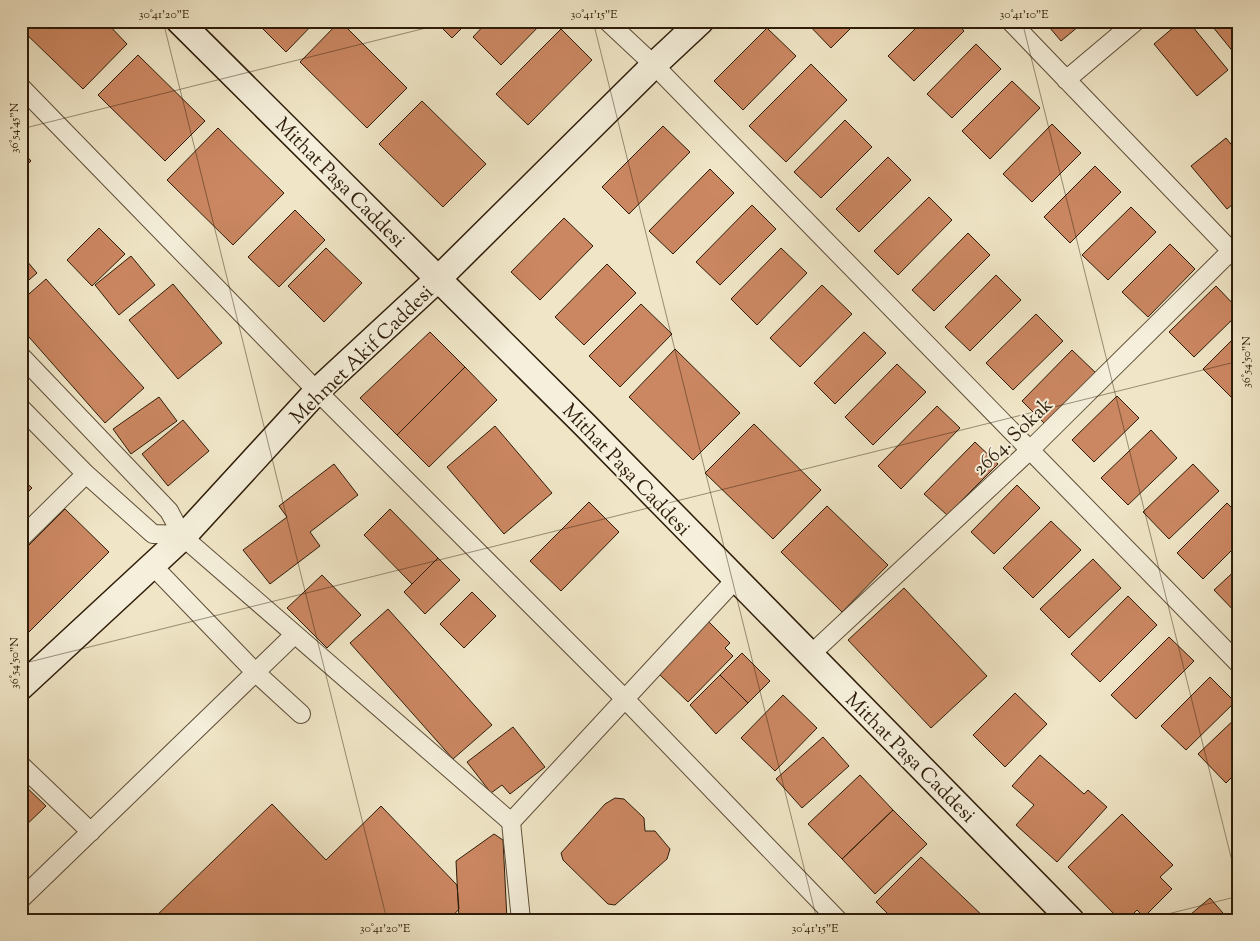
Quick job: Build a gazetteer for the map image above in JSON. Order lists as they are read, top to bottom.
{
  "streets": {
    "street": ["Mithat Paşa Caddesi", "Mehmet Akif Caddesi", "2664. Sokak"]
  },
  "crossings": [
    ["Mithat Paşa Caddesi", "Mehmet Akif Caddesi"],
    ["Mithat Paşa Caddesi", "2664. Sokak"]
  ],
  "coordinates": [
    "30°41'20\"E",
    "30°41'15\"E",
    "30°41'10\"E",
    "36°54'45\"N",
    "36°54'50\"N"
  ]
}
